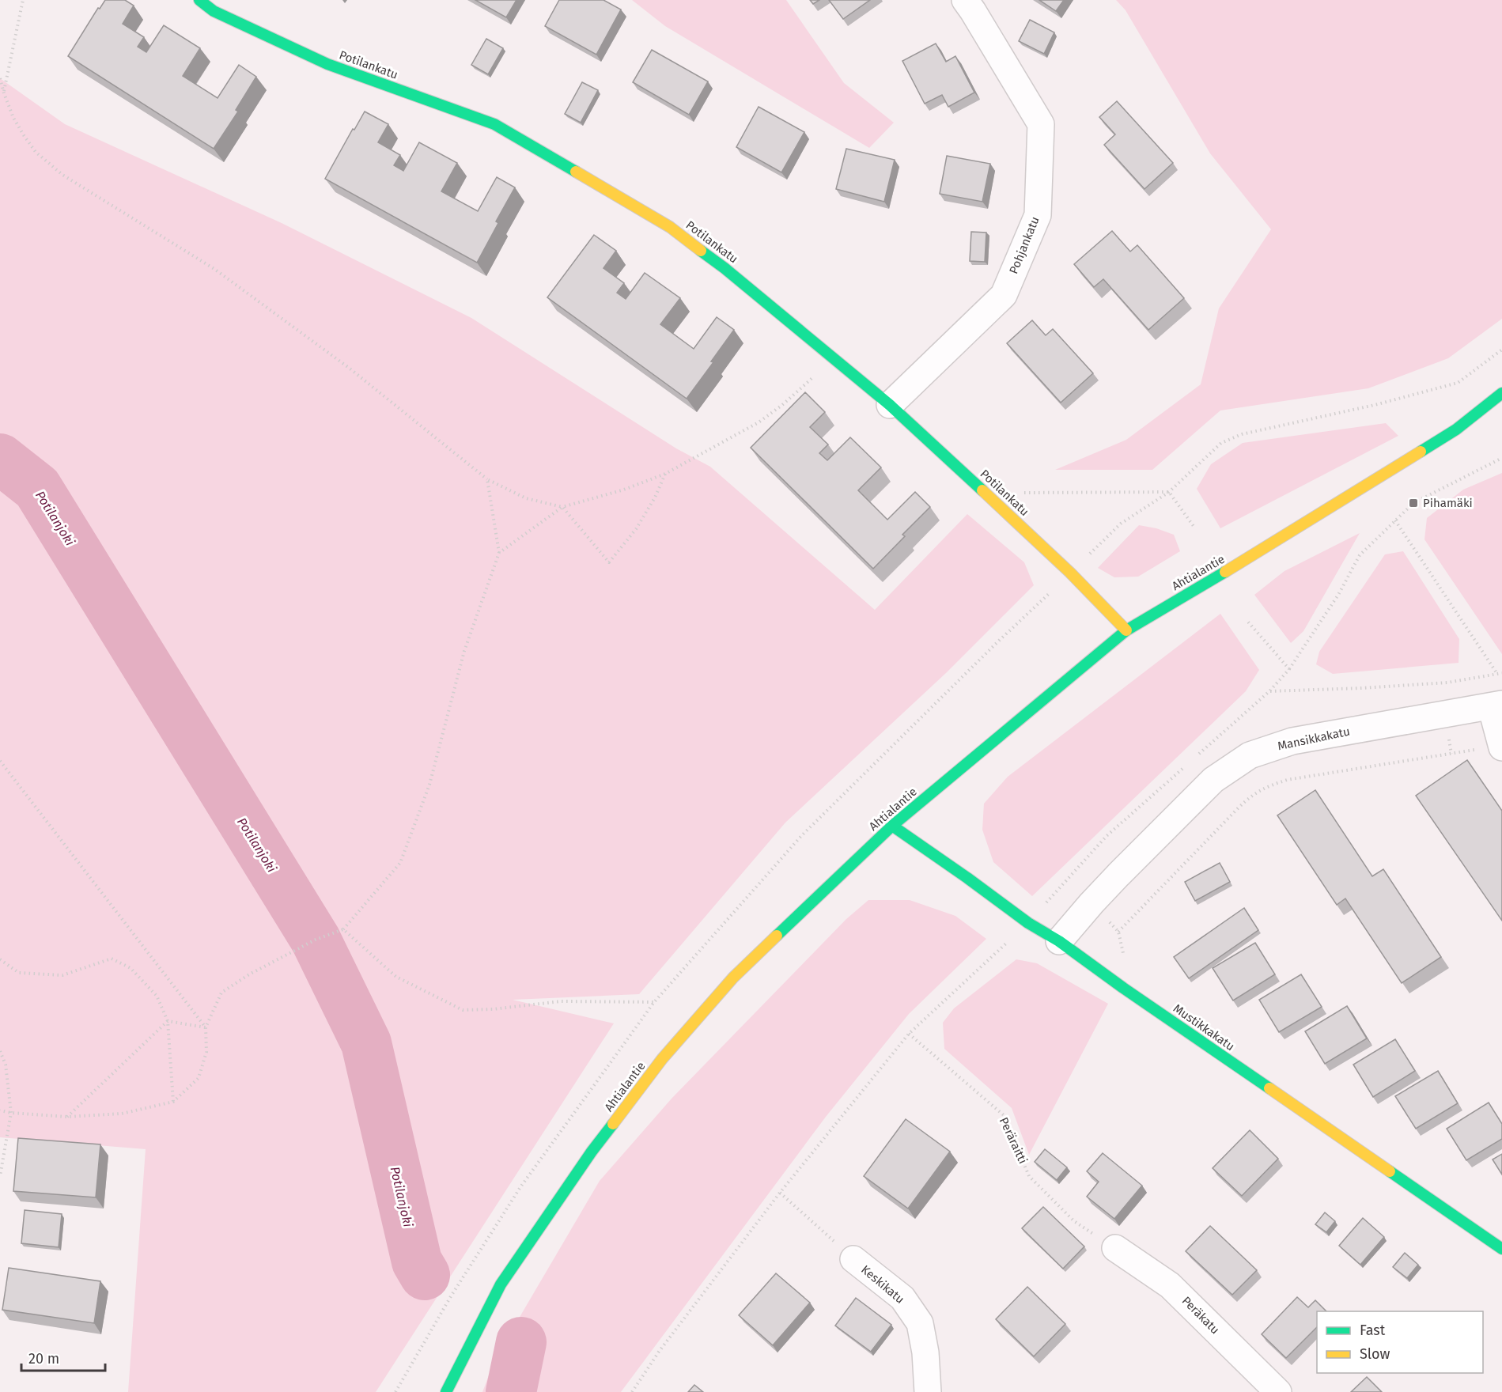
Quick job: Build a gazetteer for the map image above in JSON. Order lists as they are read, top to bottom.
{
  "streets": {
    "street": [
      "Potilankatu",
      "Pohjankatu",
      "Ahtialantie",
      "Mansikkakatu",
      "Mustikkakatu",
      "Keskikatu",
      "Peräkatu"
    ],
    "path": ["Peräraitti"]
  },
  "crossings": [
    ["Potilankatu", "Pohjankatu"],
    ["Potilankatu", "Ahtialantie"],
    ["Ahtialantie", "Mustikkakatu"],
    ["Mansikkakatu", "Mustikkakatu"],
    ["Peräraitti", "Peräkatu"]
  ],
  "water": ["Potilanjoki"],
  "places": {
    "transit": ["Pihamäki"]
  },
  "legend": ["Fast", "Slow"],
  "scale_bar": "20 m"
}
